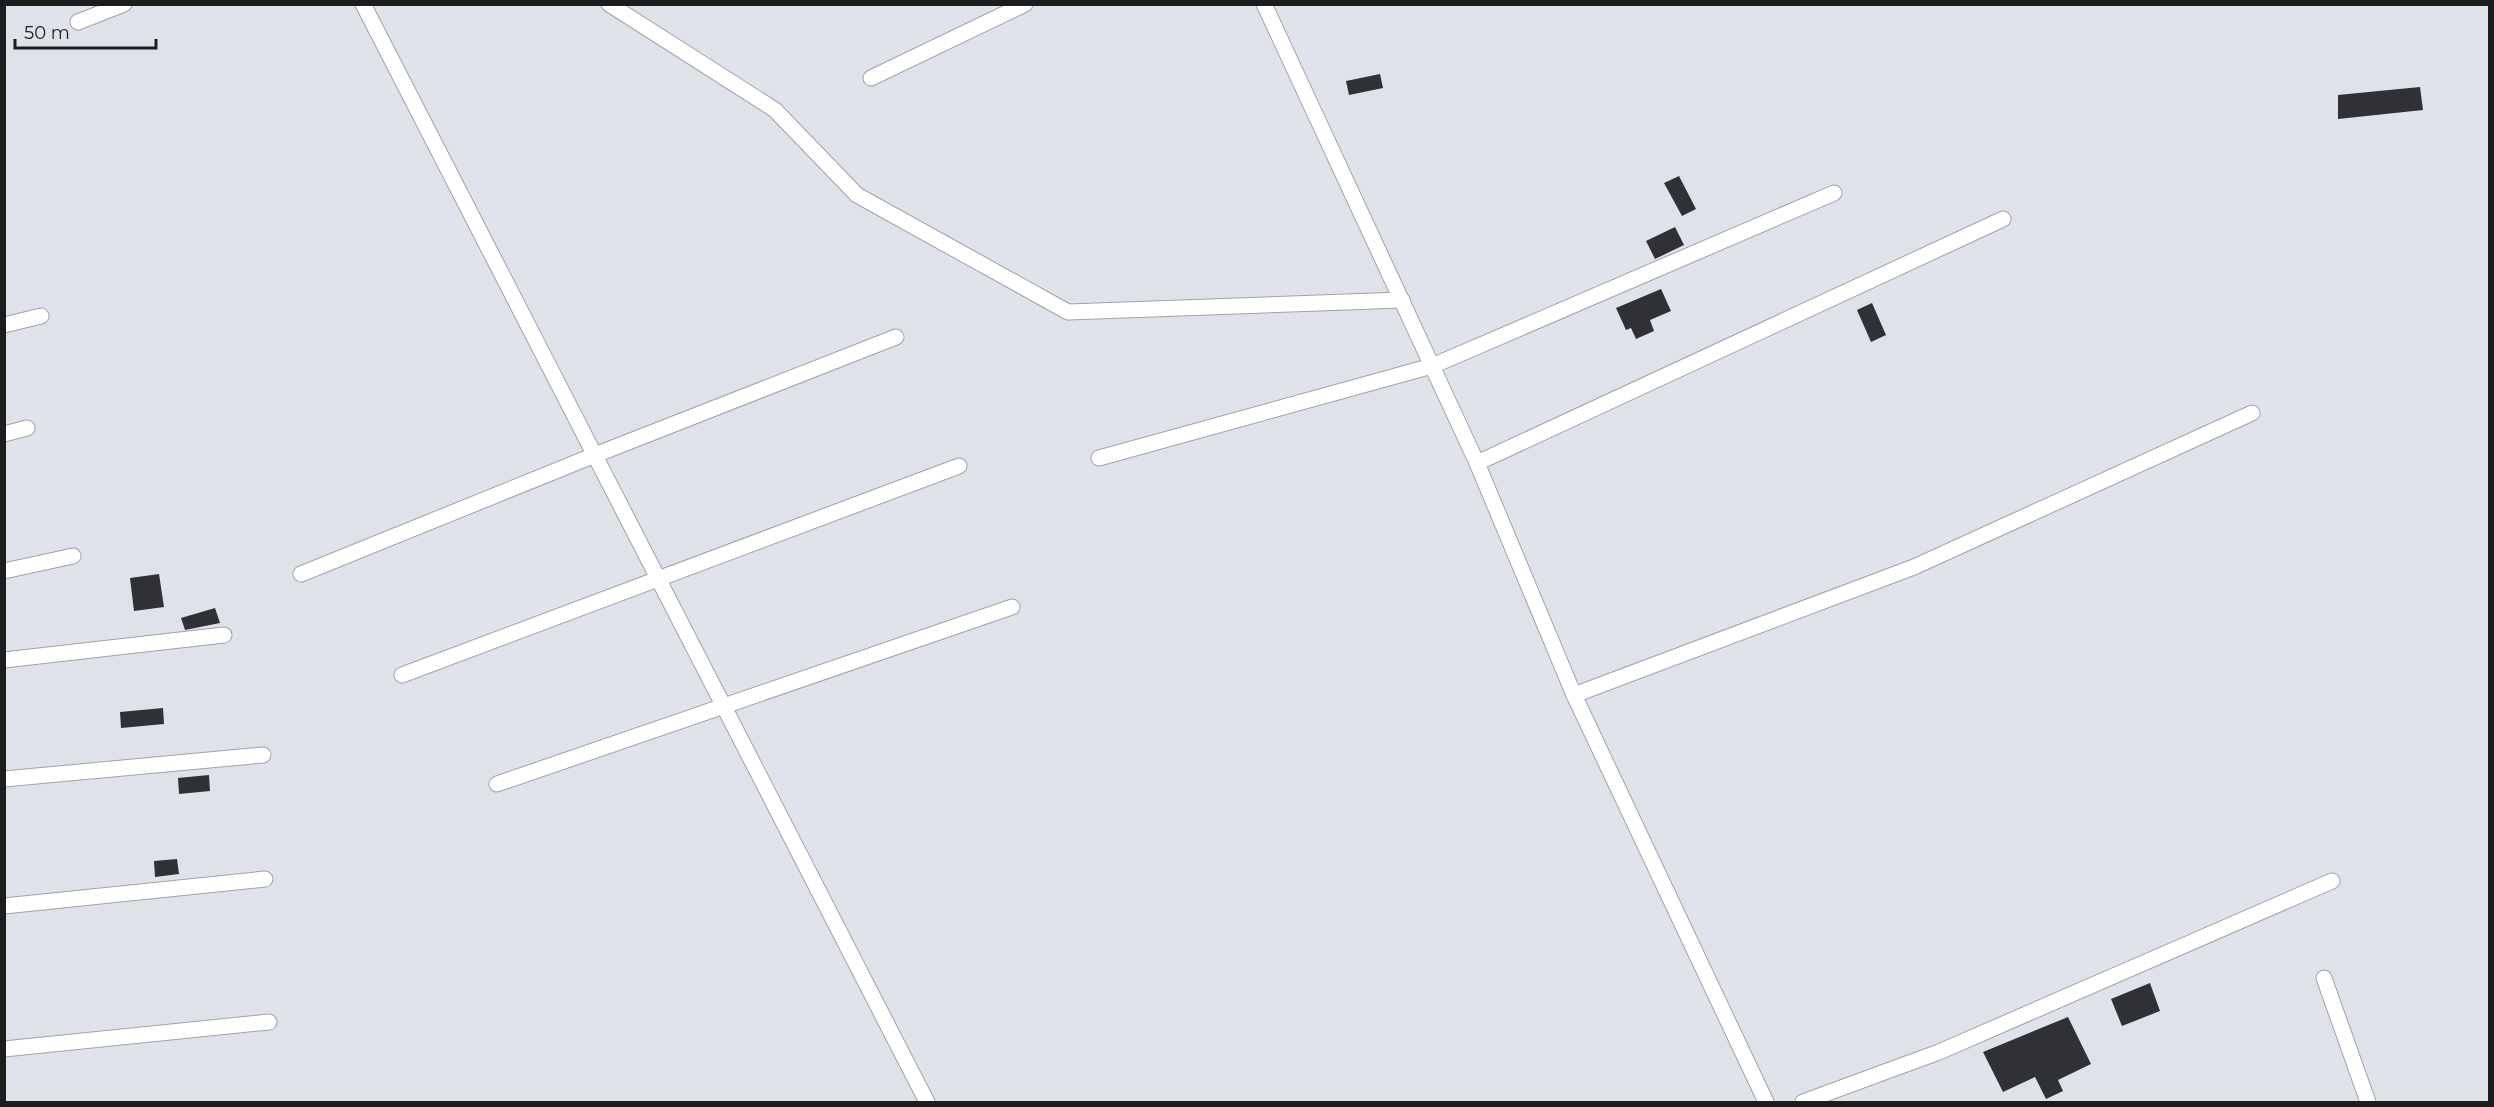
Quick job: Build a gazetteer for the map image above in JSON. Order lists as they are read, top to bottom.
{
  "scale_bar": "50 m"
}
